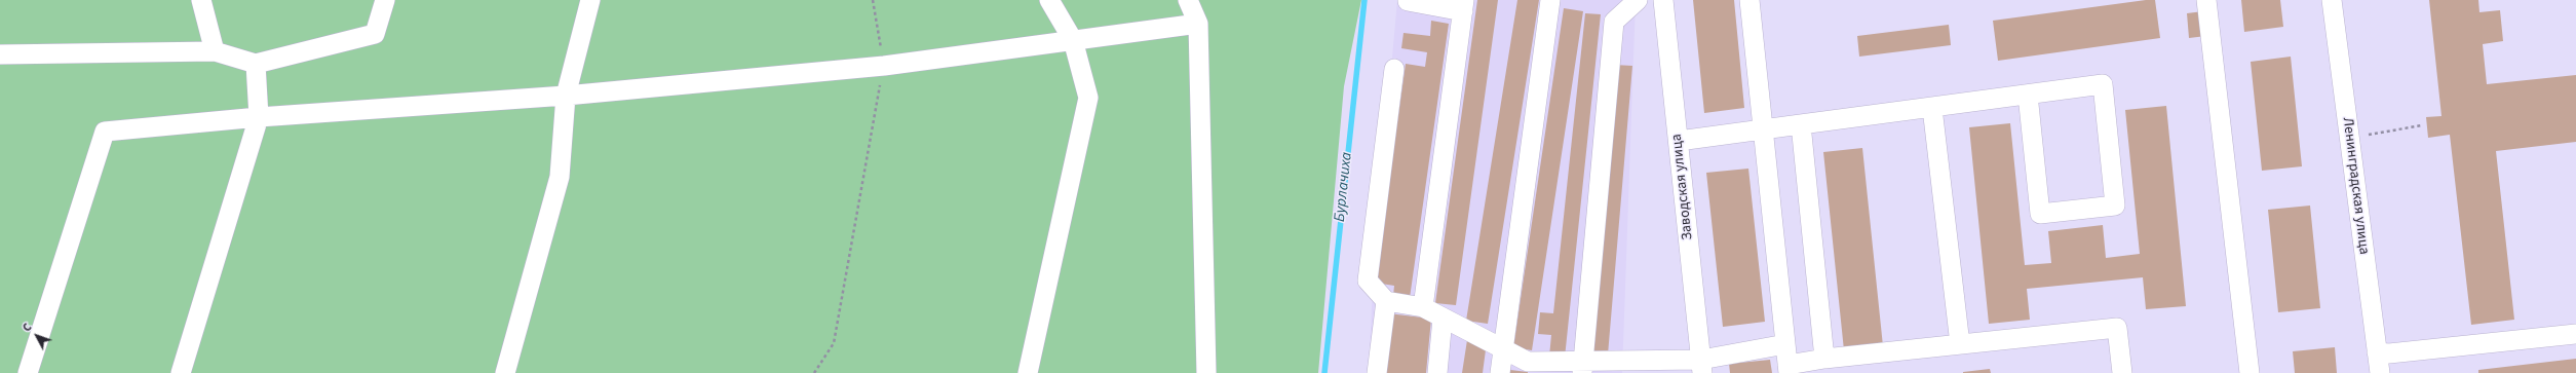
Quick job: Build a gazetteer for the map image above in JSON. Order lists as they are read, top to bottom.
{
  "streets": {
    "street": ["Ленинградская улица", "Заводская улица"]
  },
  "water": ["Бурлачиха"],
  "north": "top left"
}
